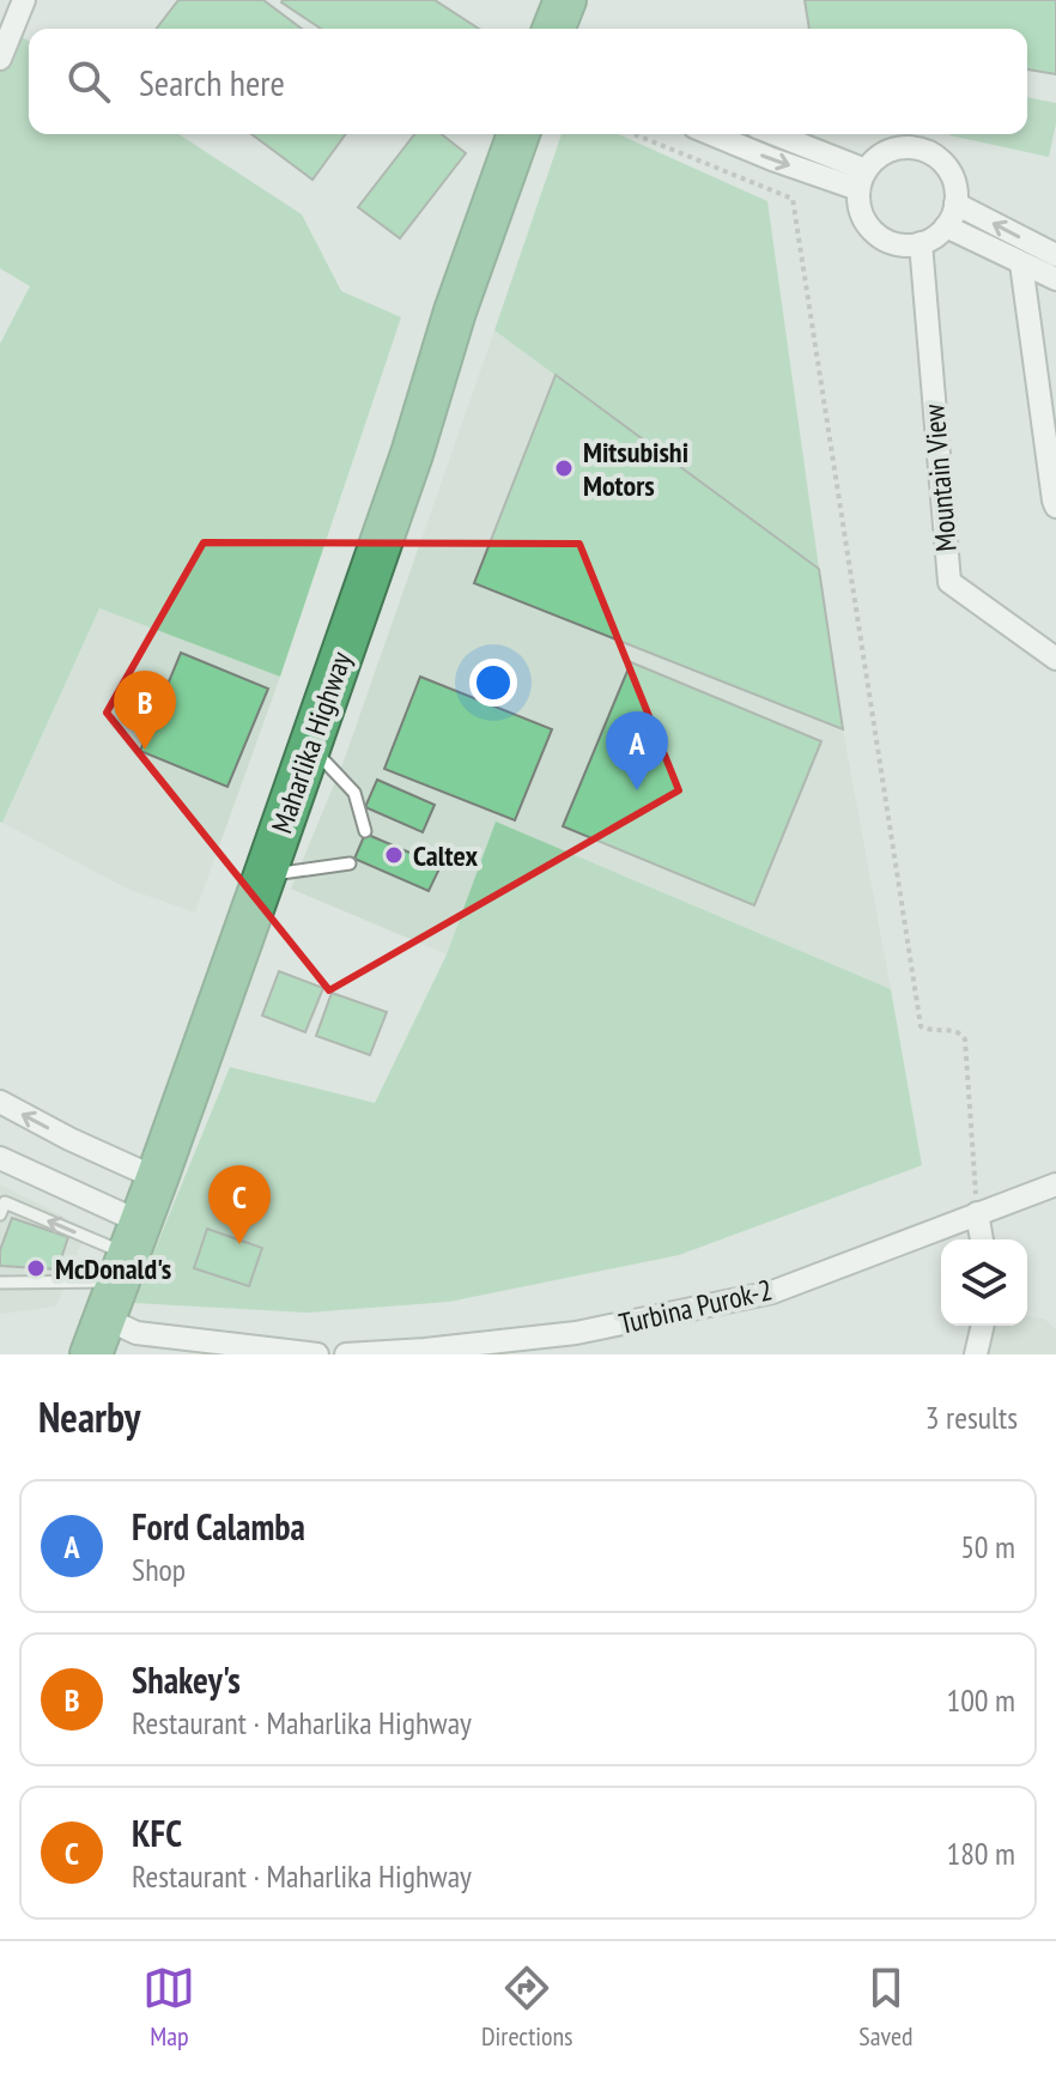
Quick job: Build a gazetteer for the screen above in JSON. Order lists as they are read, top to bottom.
{
  "streets": {
    "highway": ["Maharlika Highway"],
    "street": ["Mountain View", "Turbina Purok-2"]
  },
  "places": ["Mitsubishi Motors", "Caltex", "McDonald's"],
  "page": {
    "search": "Search here",
    "pins": ["B", "A", "C"],
    "heading": ["Nearby", "3 results"],
    "list": [
      {
        "mark": "A",
        "name": "Ford Calamba",
        "note": "Shop",
        "value": "50 m"
      },
      {
        "mark": "B",
        "name": "Shakey's",
        "note": "Restaurant · Maharlika Highway",
        "value": "100 m"
      },
      {
        "mark": "C",
        "name": "KFC",
        "note": "Restaurant · Maharlika Highway",
        "value": "180 m"
      }
    ],
    "nav": ["Map", "Directions", "Saved"]
  }
}
